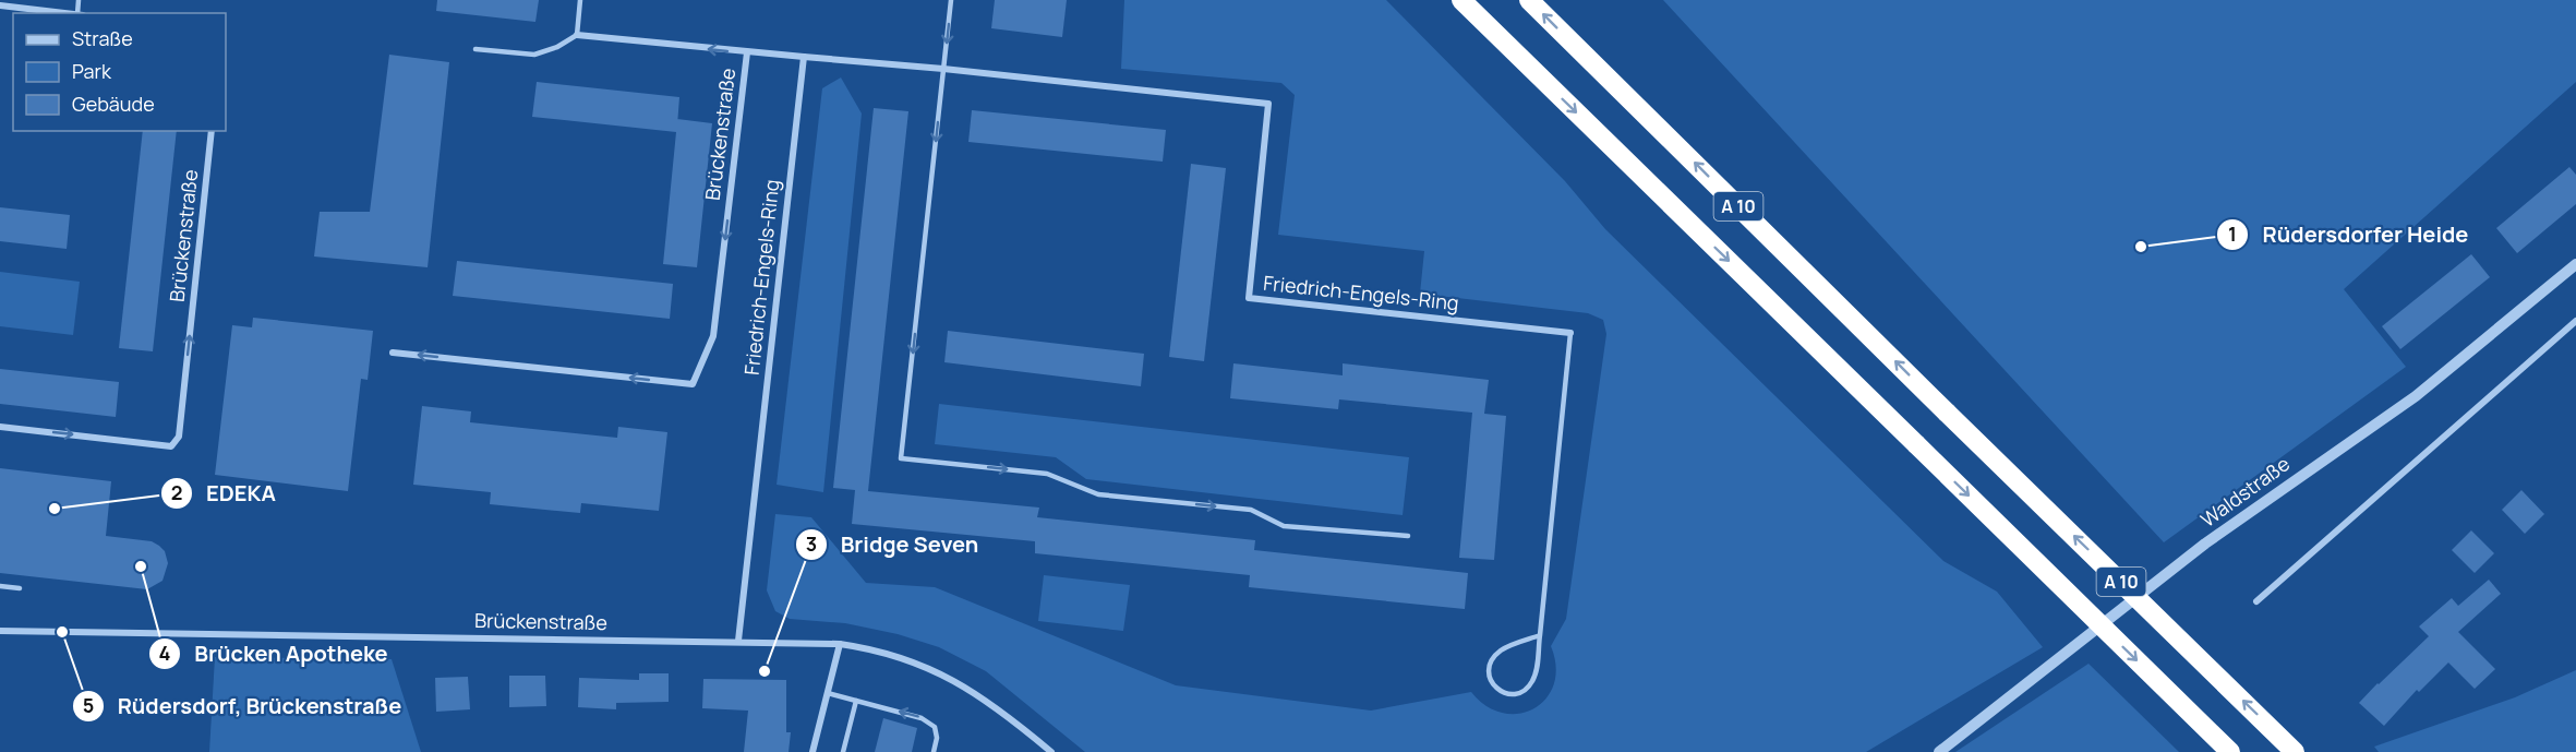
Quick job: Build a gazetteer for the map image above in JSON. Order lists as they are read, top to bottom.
{
  "streets": {
    "highway": ["A 10"],
    "street": ["Brückenstraße", "Friedrich-Engels-Ring", "Waldstraße"]
  },
  "crossings": [
    ["Brückenstraße", "Friedrich-Engels-Ring"]
  ],
  "places": [
    "Rüdersdorfer Heide",
    "EDEKA",
    "Brücken Apotheke",
    "Rüdersdorf, Brückenstraße",
    "Bridge Seven"
  ],
  "legend": ["Straße", "Park", "Gebäude"]
}
